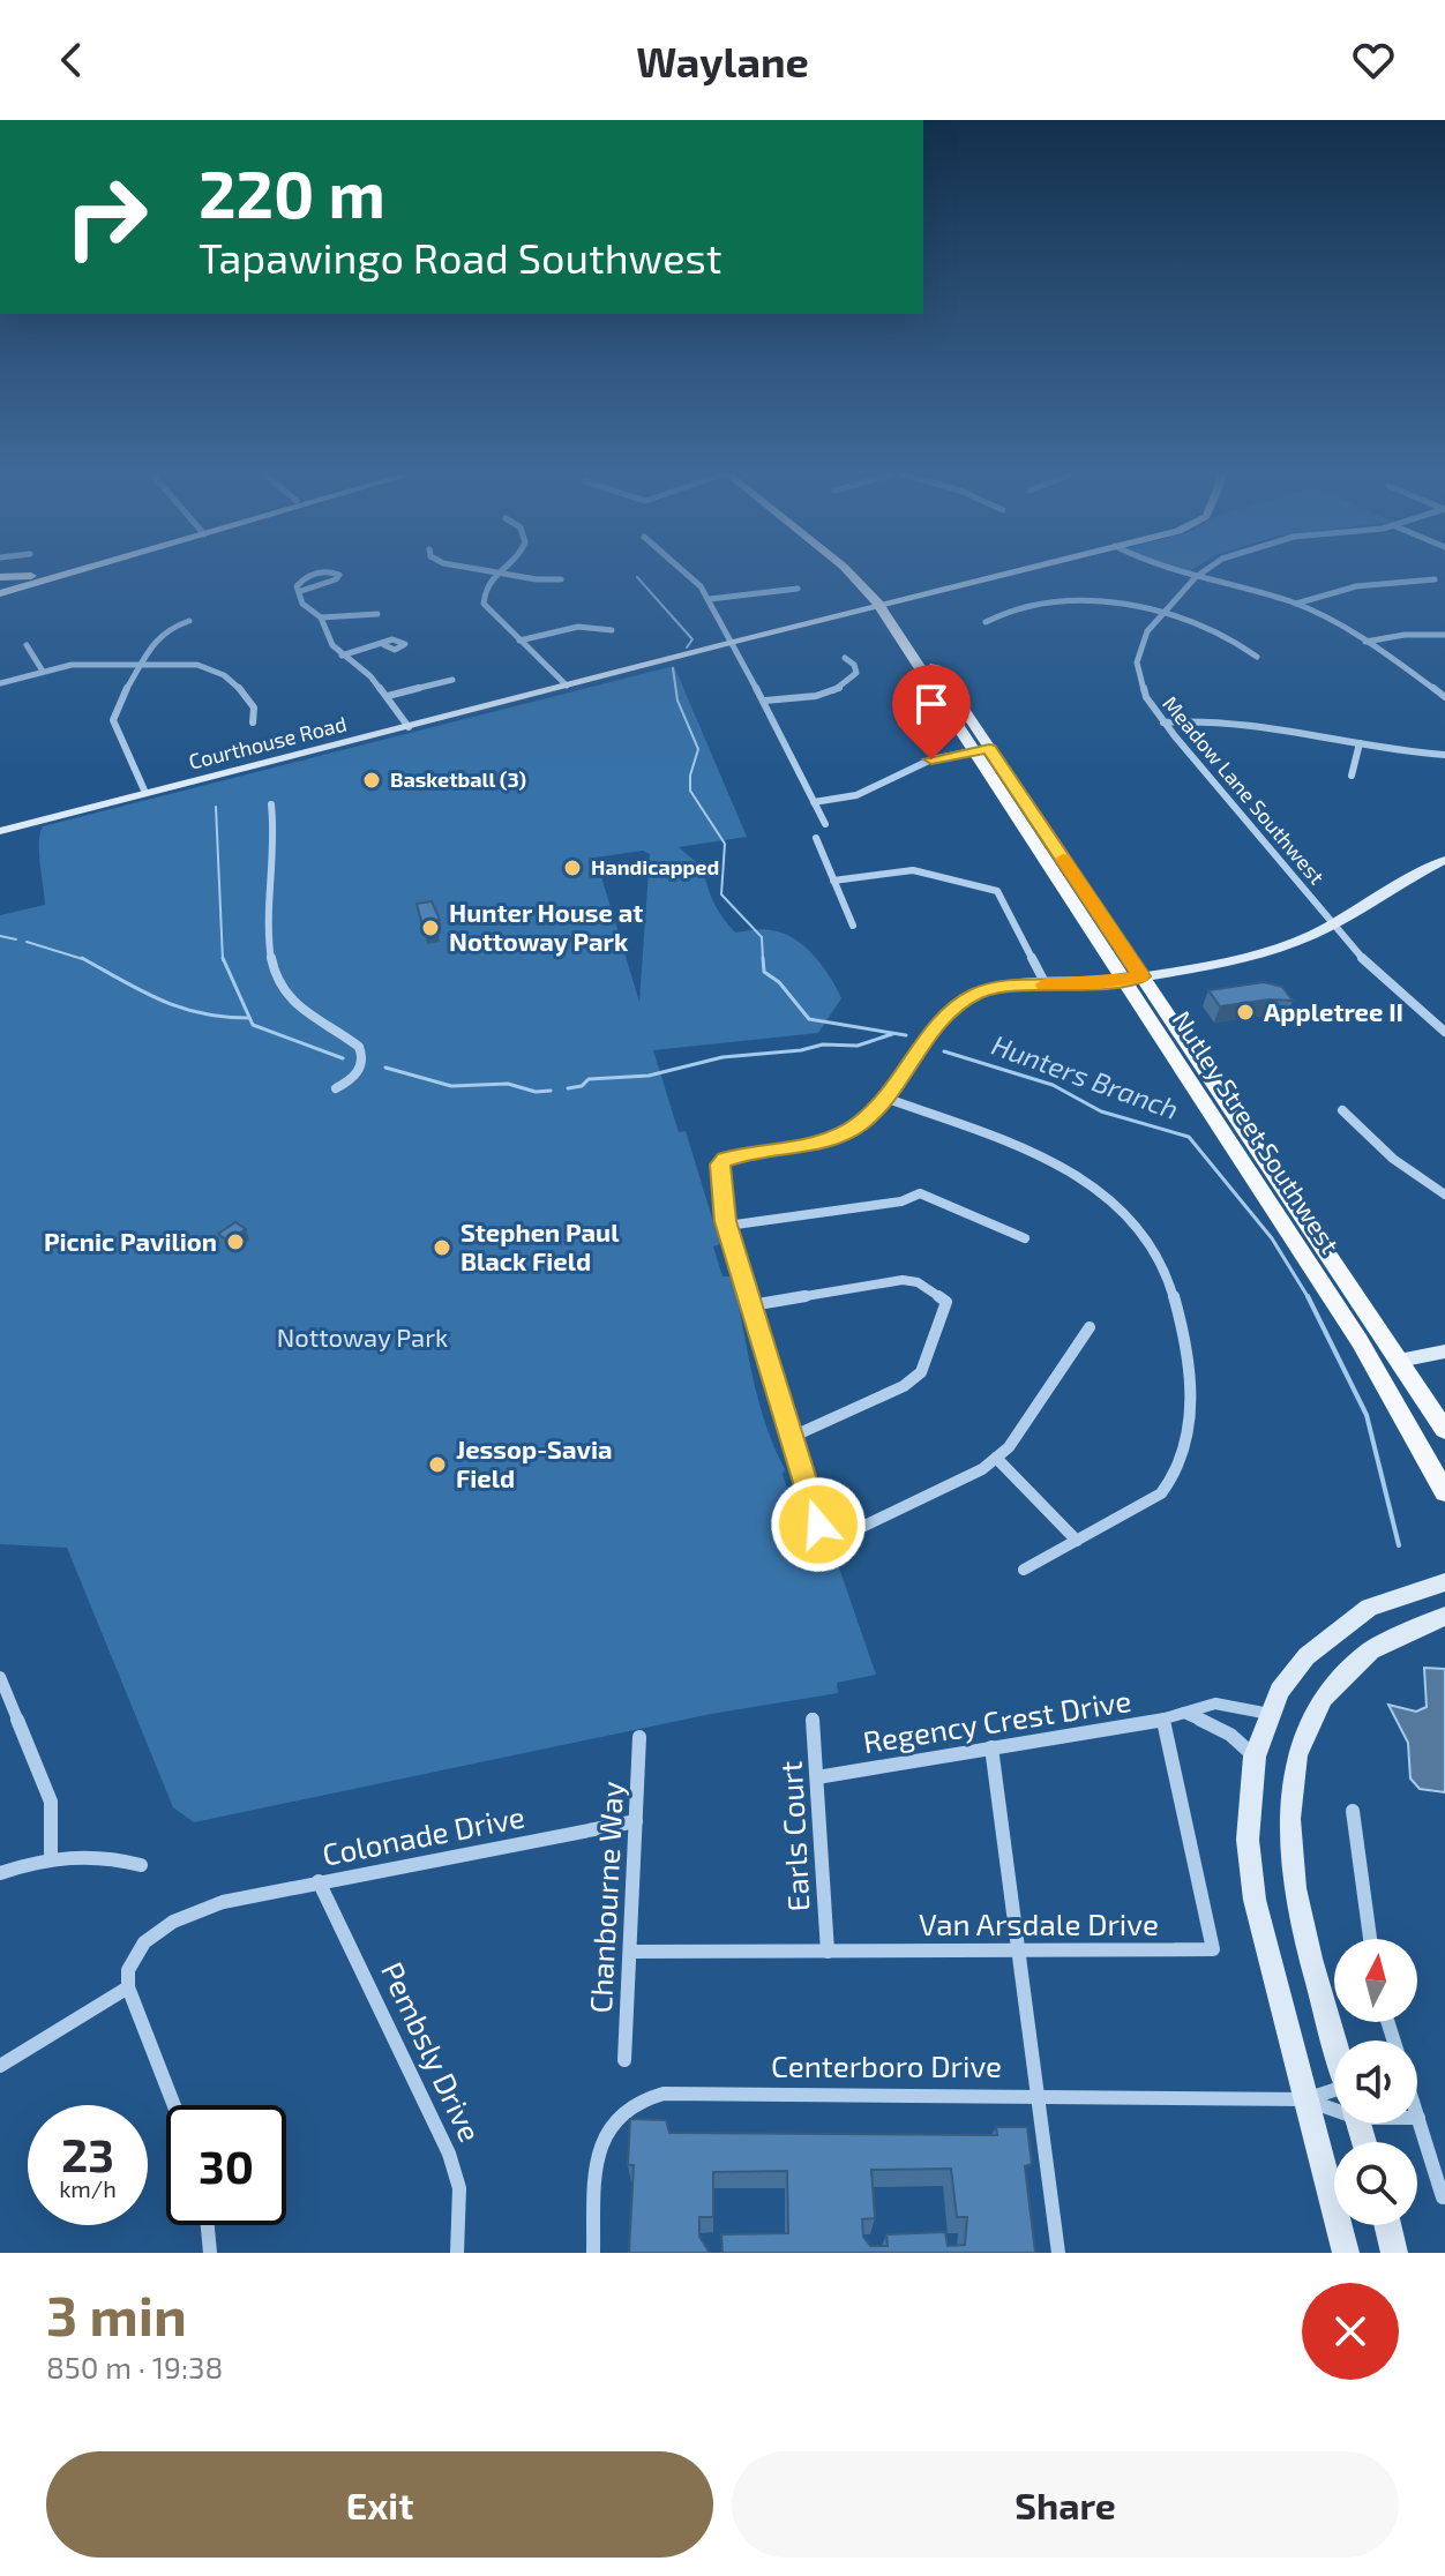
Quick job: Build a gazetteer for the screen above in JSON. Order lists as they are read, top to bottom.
{
  "streets": {
    "main road": ["Nutley Street Southwest"],
    "street": [
      "Courthouse Road",
      "Meadow Lane Southwest",
      "Regency Crest Drive",
      "Colonade Drive",
      "Earls Court",
      "Chanbourne Way",
      "Van Arsdale Drive",
      "Pembsly Drive",
      "Centerboro Drive"
    ]
  },
  "crossings": [
    ["Courthouse Road", "Nutley Street Southwest"],
    ["Regency Crest Drive", "Earls Court"],
    ["Regency Crest Drive", "Van Arsdale Drive"],
    ["Colonade Drive", "Chanbourne Way"],
    ["Colonade Drive", "Pembsly Drive"],
    ["Earls Court", "Van Arsdale Drive"],
    ["Chanbourne Way", "Van Arsdale Drive"]
  ],
  "water": ["Hunters Branch"],
  "parks": ["Nottoway Park"],
  "places": [
    "Basketball (3)",
    "Handicapped",
    "Hunter House at Nottoway Park",
    "Appletree II",
    "Picnic Pavilion",
    "Stephen Paul Black Field",
    "Jessop-Savia Field"
  ],
  "north": "top",
  "page": {
    "header": "Waylane",
    "turn": ["220 m", "Tapawingo Road Southwest"],
    "speed": "23 km/h",
    "limit": "30",
    "heading": ["3 min", "850 m · 19:38"],
    "buttons": ["Exit", "Share"]
  }
}
